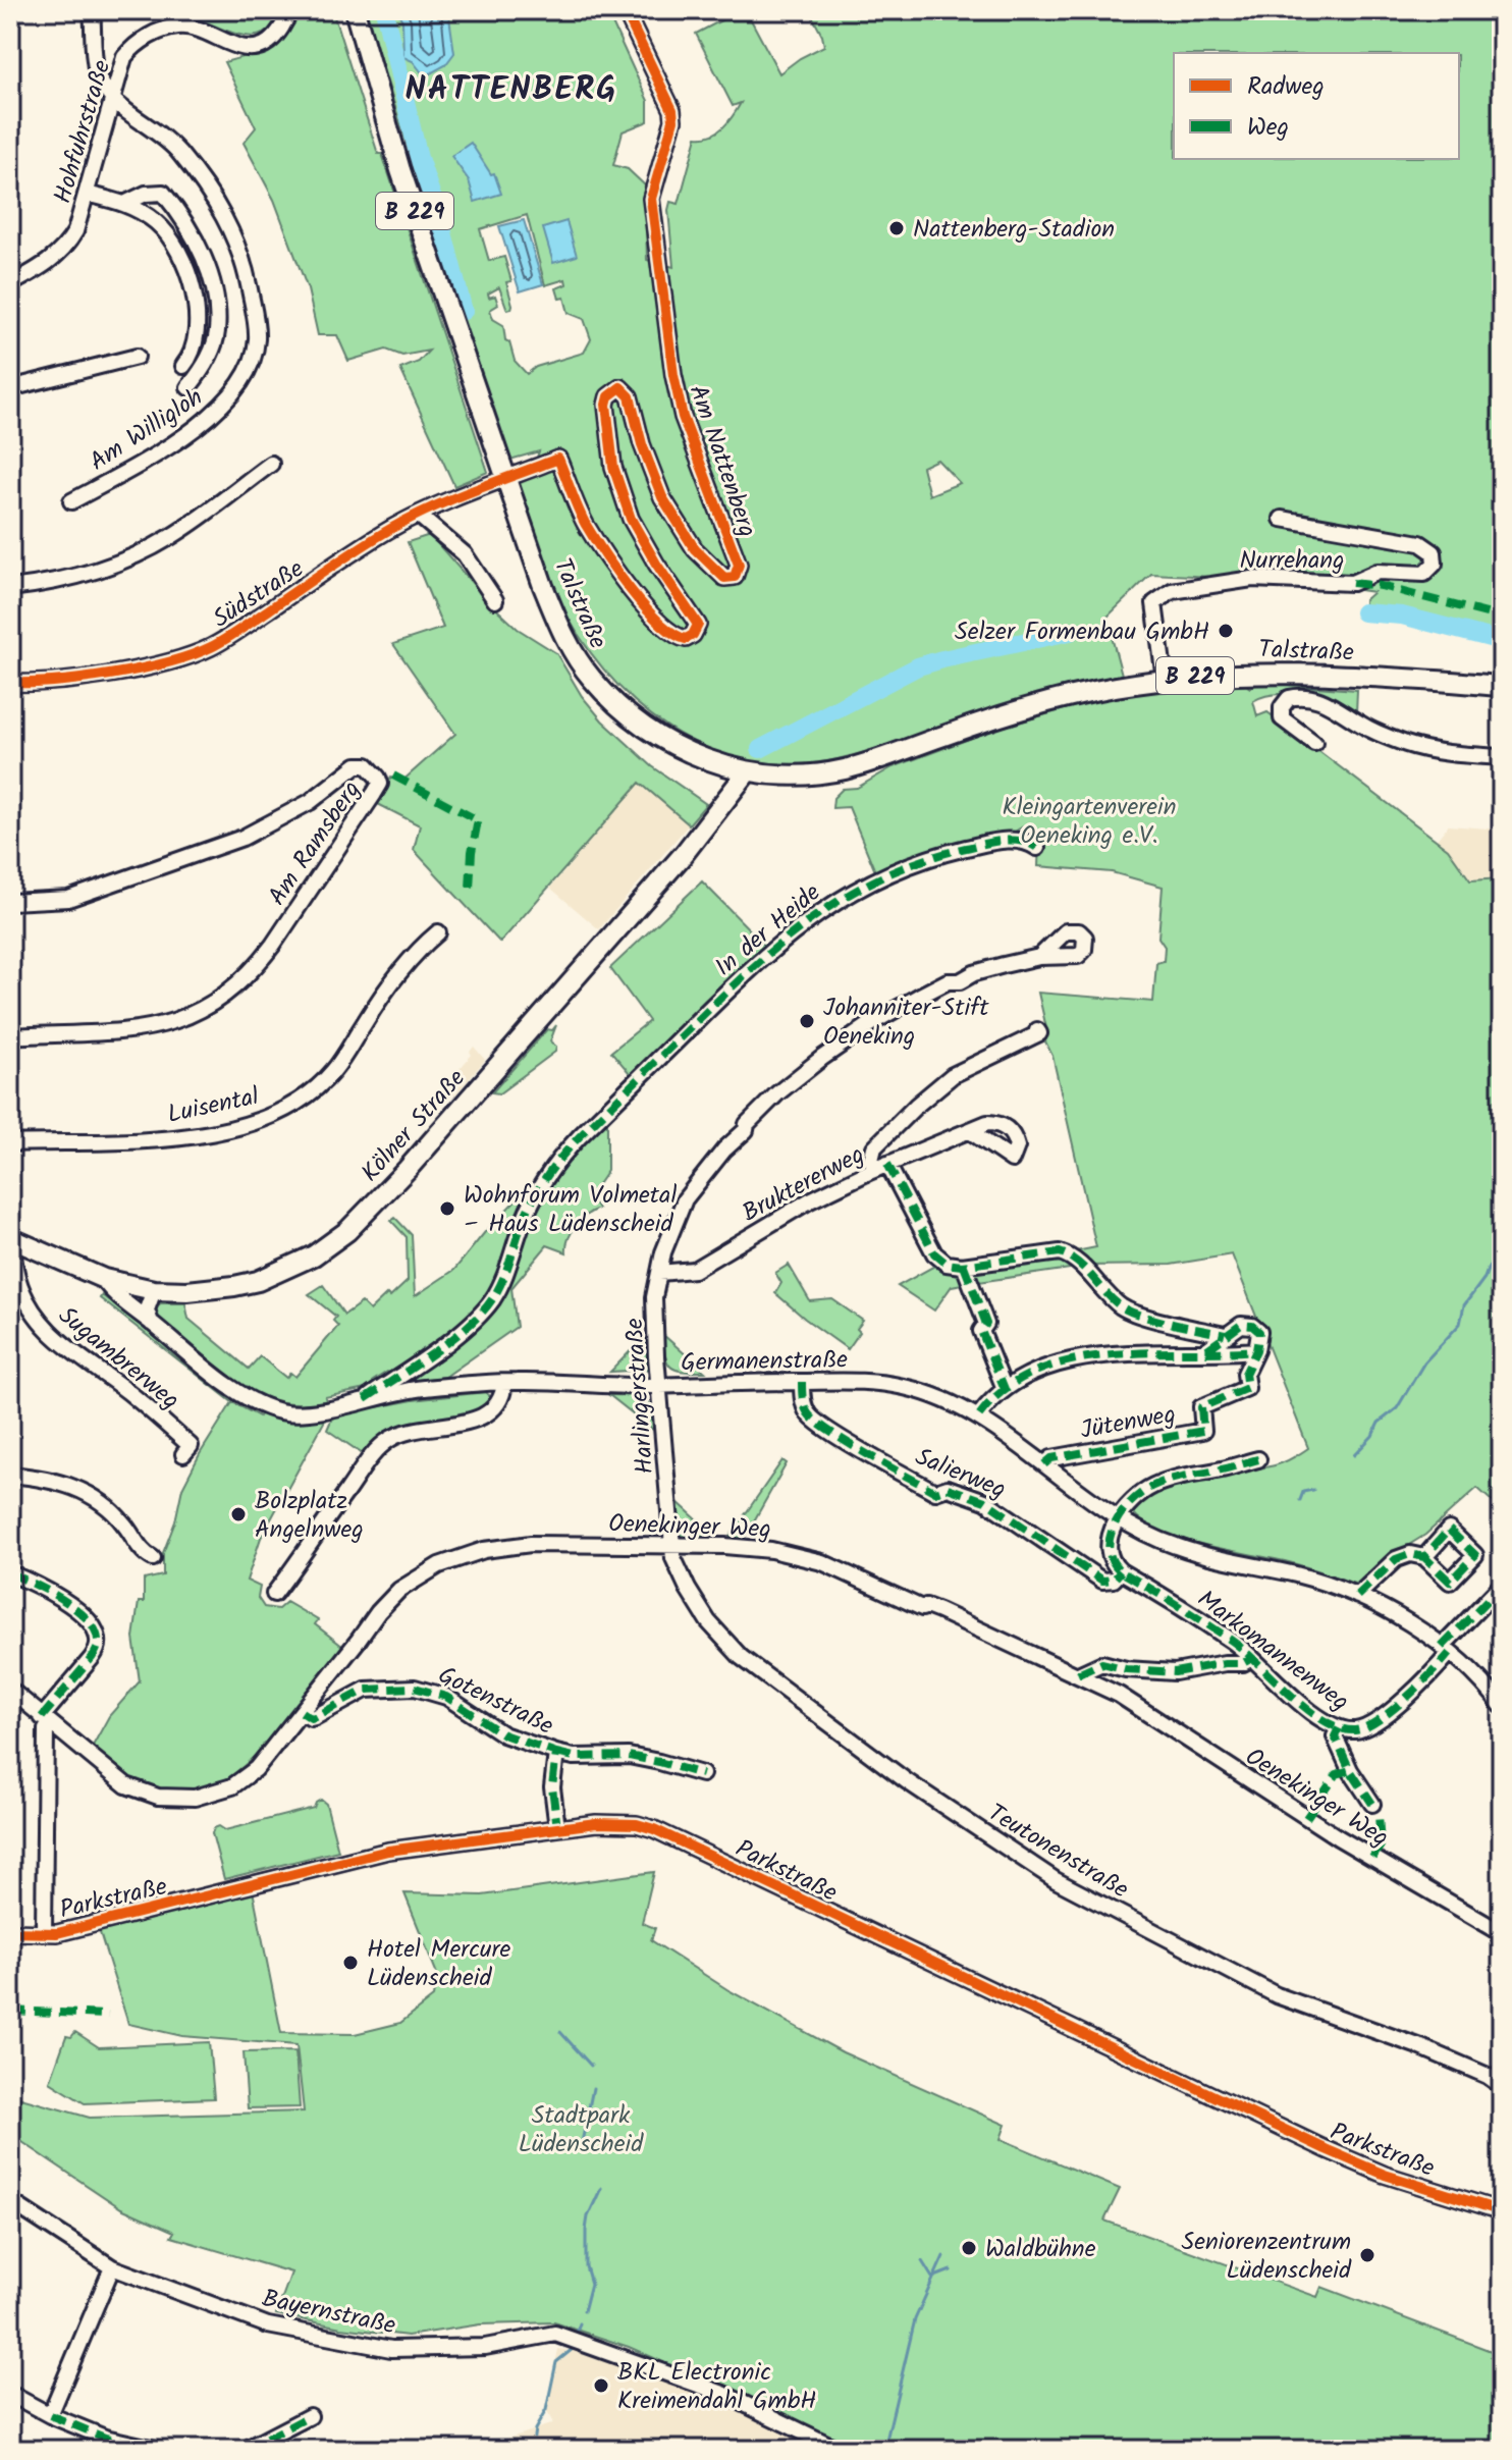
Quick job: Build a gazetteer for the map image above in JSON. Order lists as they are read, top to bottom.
{
  "streets": {
    "main road": ["B 229", "Talstraße", "Kölner Straße"],
    "street": [
      "Hohfuhrstraße",
      "Am Willigloh",
      "Am Nattenberg",
      "Nurrehang",
      "Südstraße",
      "Am Ramsberg",
      "In der Heide",
      "Luisental",
      "Bruktererweg",
      "Sugambrerweg",
      "Germanenstraße",
      "Harlingerstraße",
      "Jütenweg",
      "Salierweg",
      "Oenekinger Weg",
      "Markomannenweg",
      "Gotenstraße",
      "Teutonenstraße",
      "Parkstraße",
      "Bayernstraße"
    ]
  },
  "crossings": [
    ["Hohfuhrstraße", "Am Willigloh"],
    ["Am Nattenberg", "Südstraße"],
    ["Am Nattenberg", "Talstraße"],
    ["Nurrehang", "Talstraße"],
    ["Südstraße", "Talstraße"],
    ["Talstraße", "Kölner Straße"],
    ["In der Heide", "Germanenstraße"],
    ["Kölner Straße", "Sugambrerweg"],
    ["Kölner Straße", "Germanenstraße"],
    ["Bruktererweg", "Harlingerstraße"],
    ["Germanenstraße", "Harlingerstraße"],
    ["Germanenstraße", "Jütenweg"],
    ["Germanenstraße", "Salierweg"],
    ["Germanenstraße", "Markomannenweg"],
    ["Harlingerstraße", "Oenekinger Weg"],
    ["Harlingerstraße", "Teutonenstraße"],
    ["Salierweg", "Markomannenweg"],
    ["Oenekinger Weg", "Gotenstraße"],
    ["Oenekinger Weg", "Teutonenstraße"],
    ["Gotenstraße", "Parkstraße"]
  ],
  "districts": ["NATTENBERG"],
  "parks": ["Kleingartenverein Oeneking e.V.", "Stadtpark Lüdenscheid"],
  "places": [
    "Nattenberg-Stadion",
    "Selzer Formenbau GmbH",
    "Johanniter-Stift Oeneking",
    "Wohnforum Volmetal – Haus Lüdenscheid",
    "Bolzplatz Angelnweg",
    "Hotel Mercure Lüdenscheid",
    "Waldbühne",
    "Seniorenzentrum Lüdenscheid",
    "BKL Electronic Kreimendahl GmbH"
  ],
  "legend": ["Radweg", "Weg"]
}
